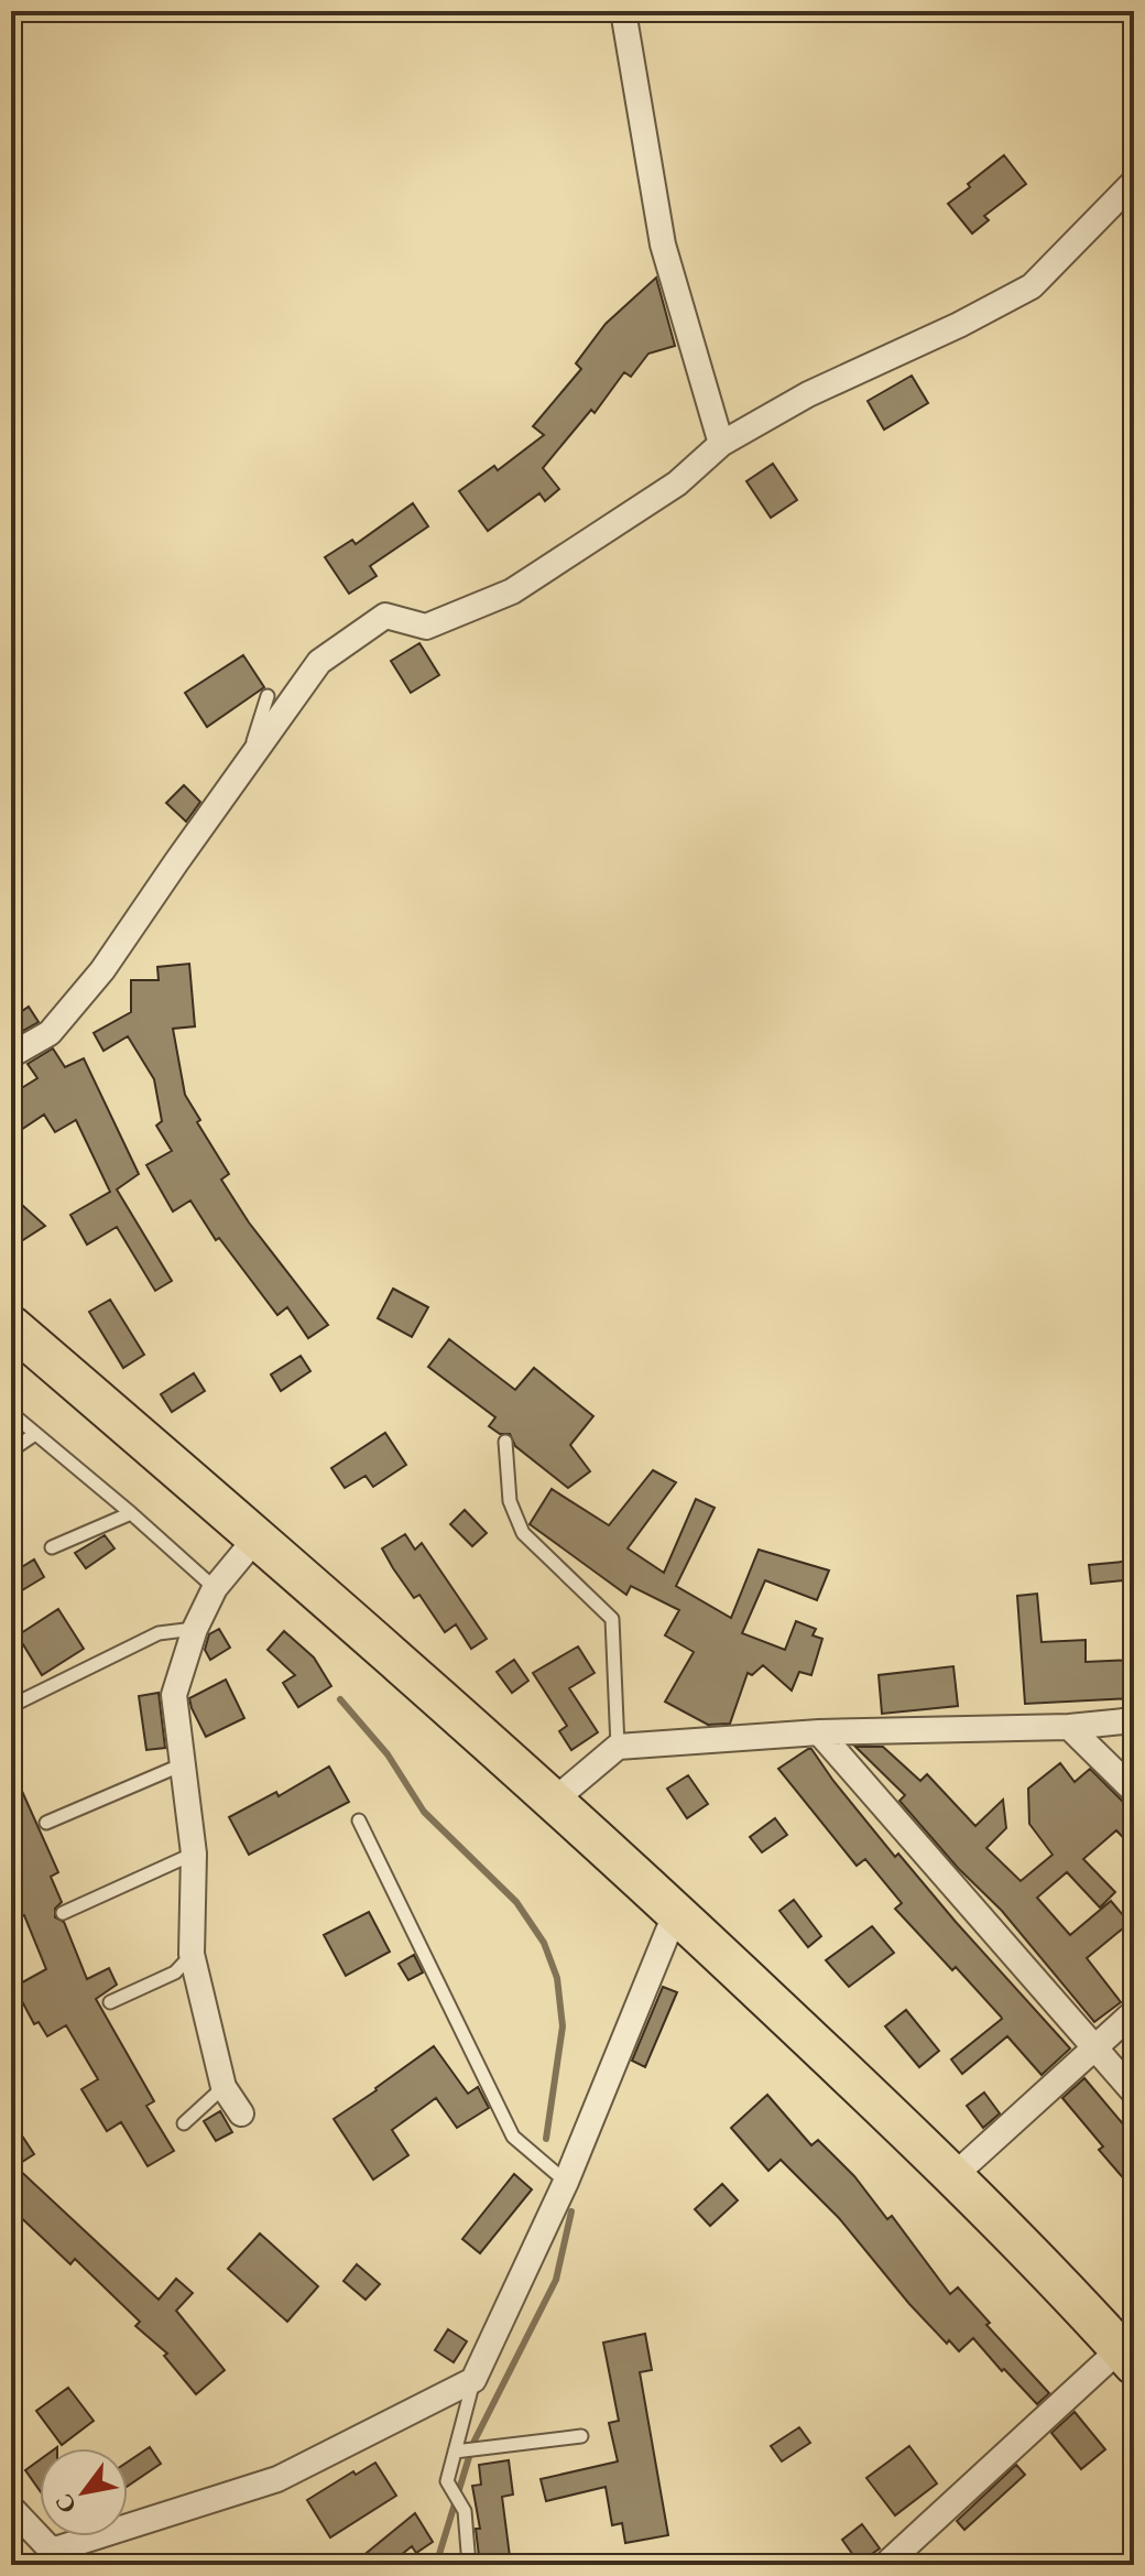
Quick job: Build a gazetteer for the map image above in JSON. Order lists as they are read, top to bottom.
{
  "north": "bottom left"
}
